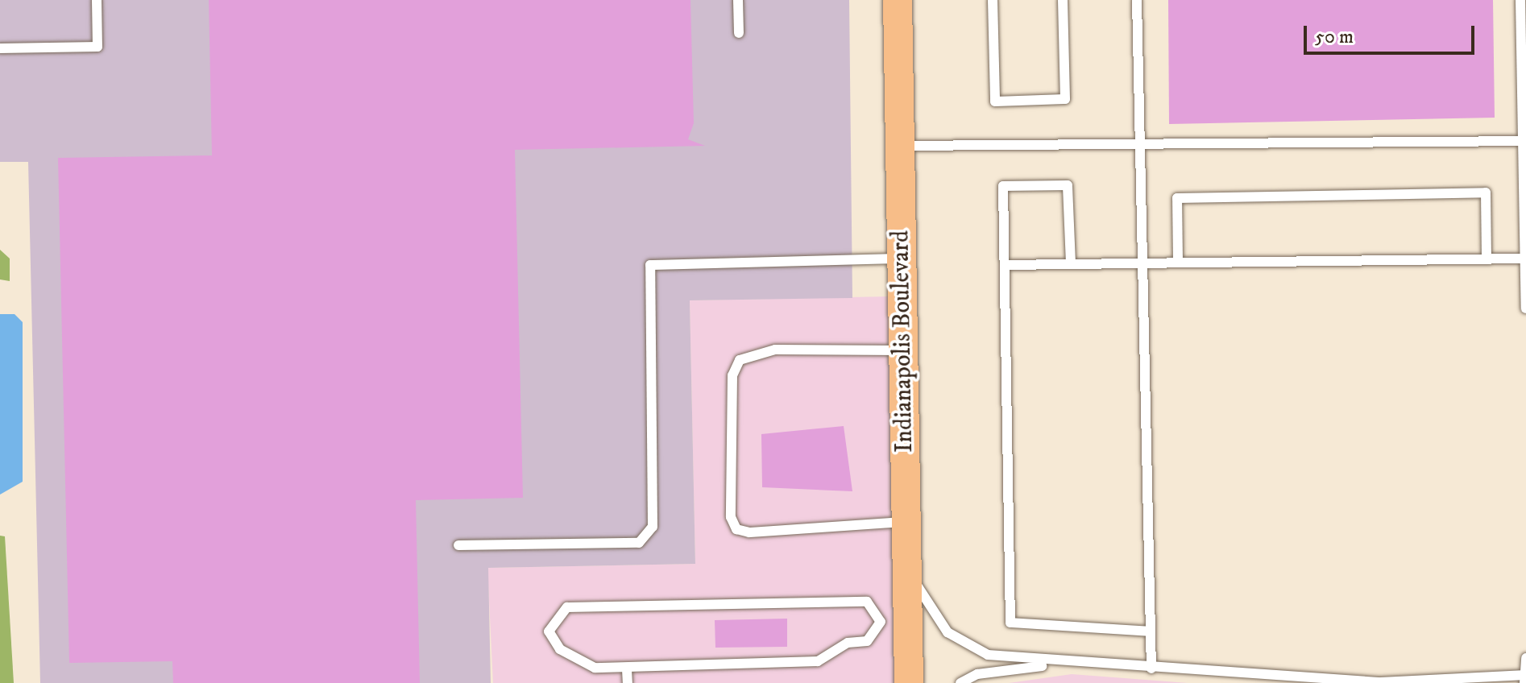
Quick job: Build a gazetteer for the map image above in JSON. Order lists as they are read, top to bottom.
{
  "streets": {
    "main road": ["Indianapolis Boulevard"]
  },
  "scale_bar": "50 m"
}
